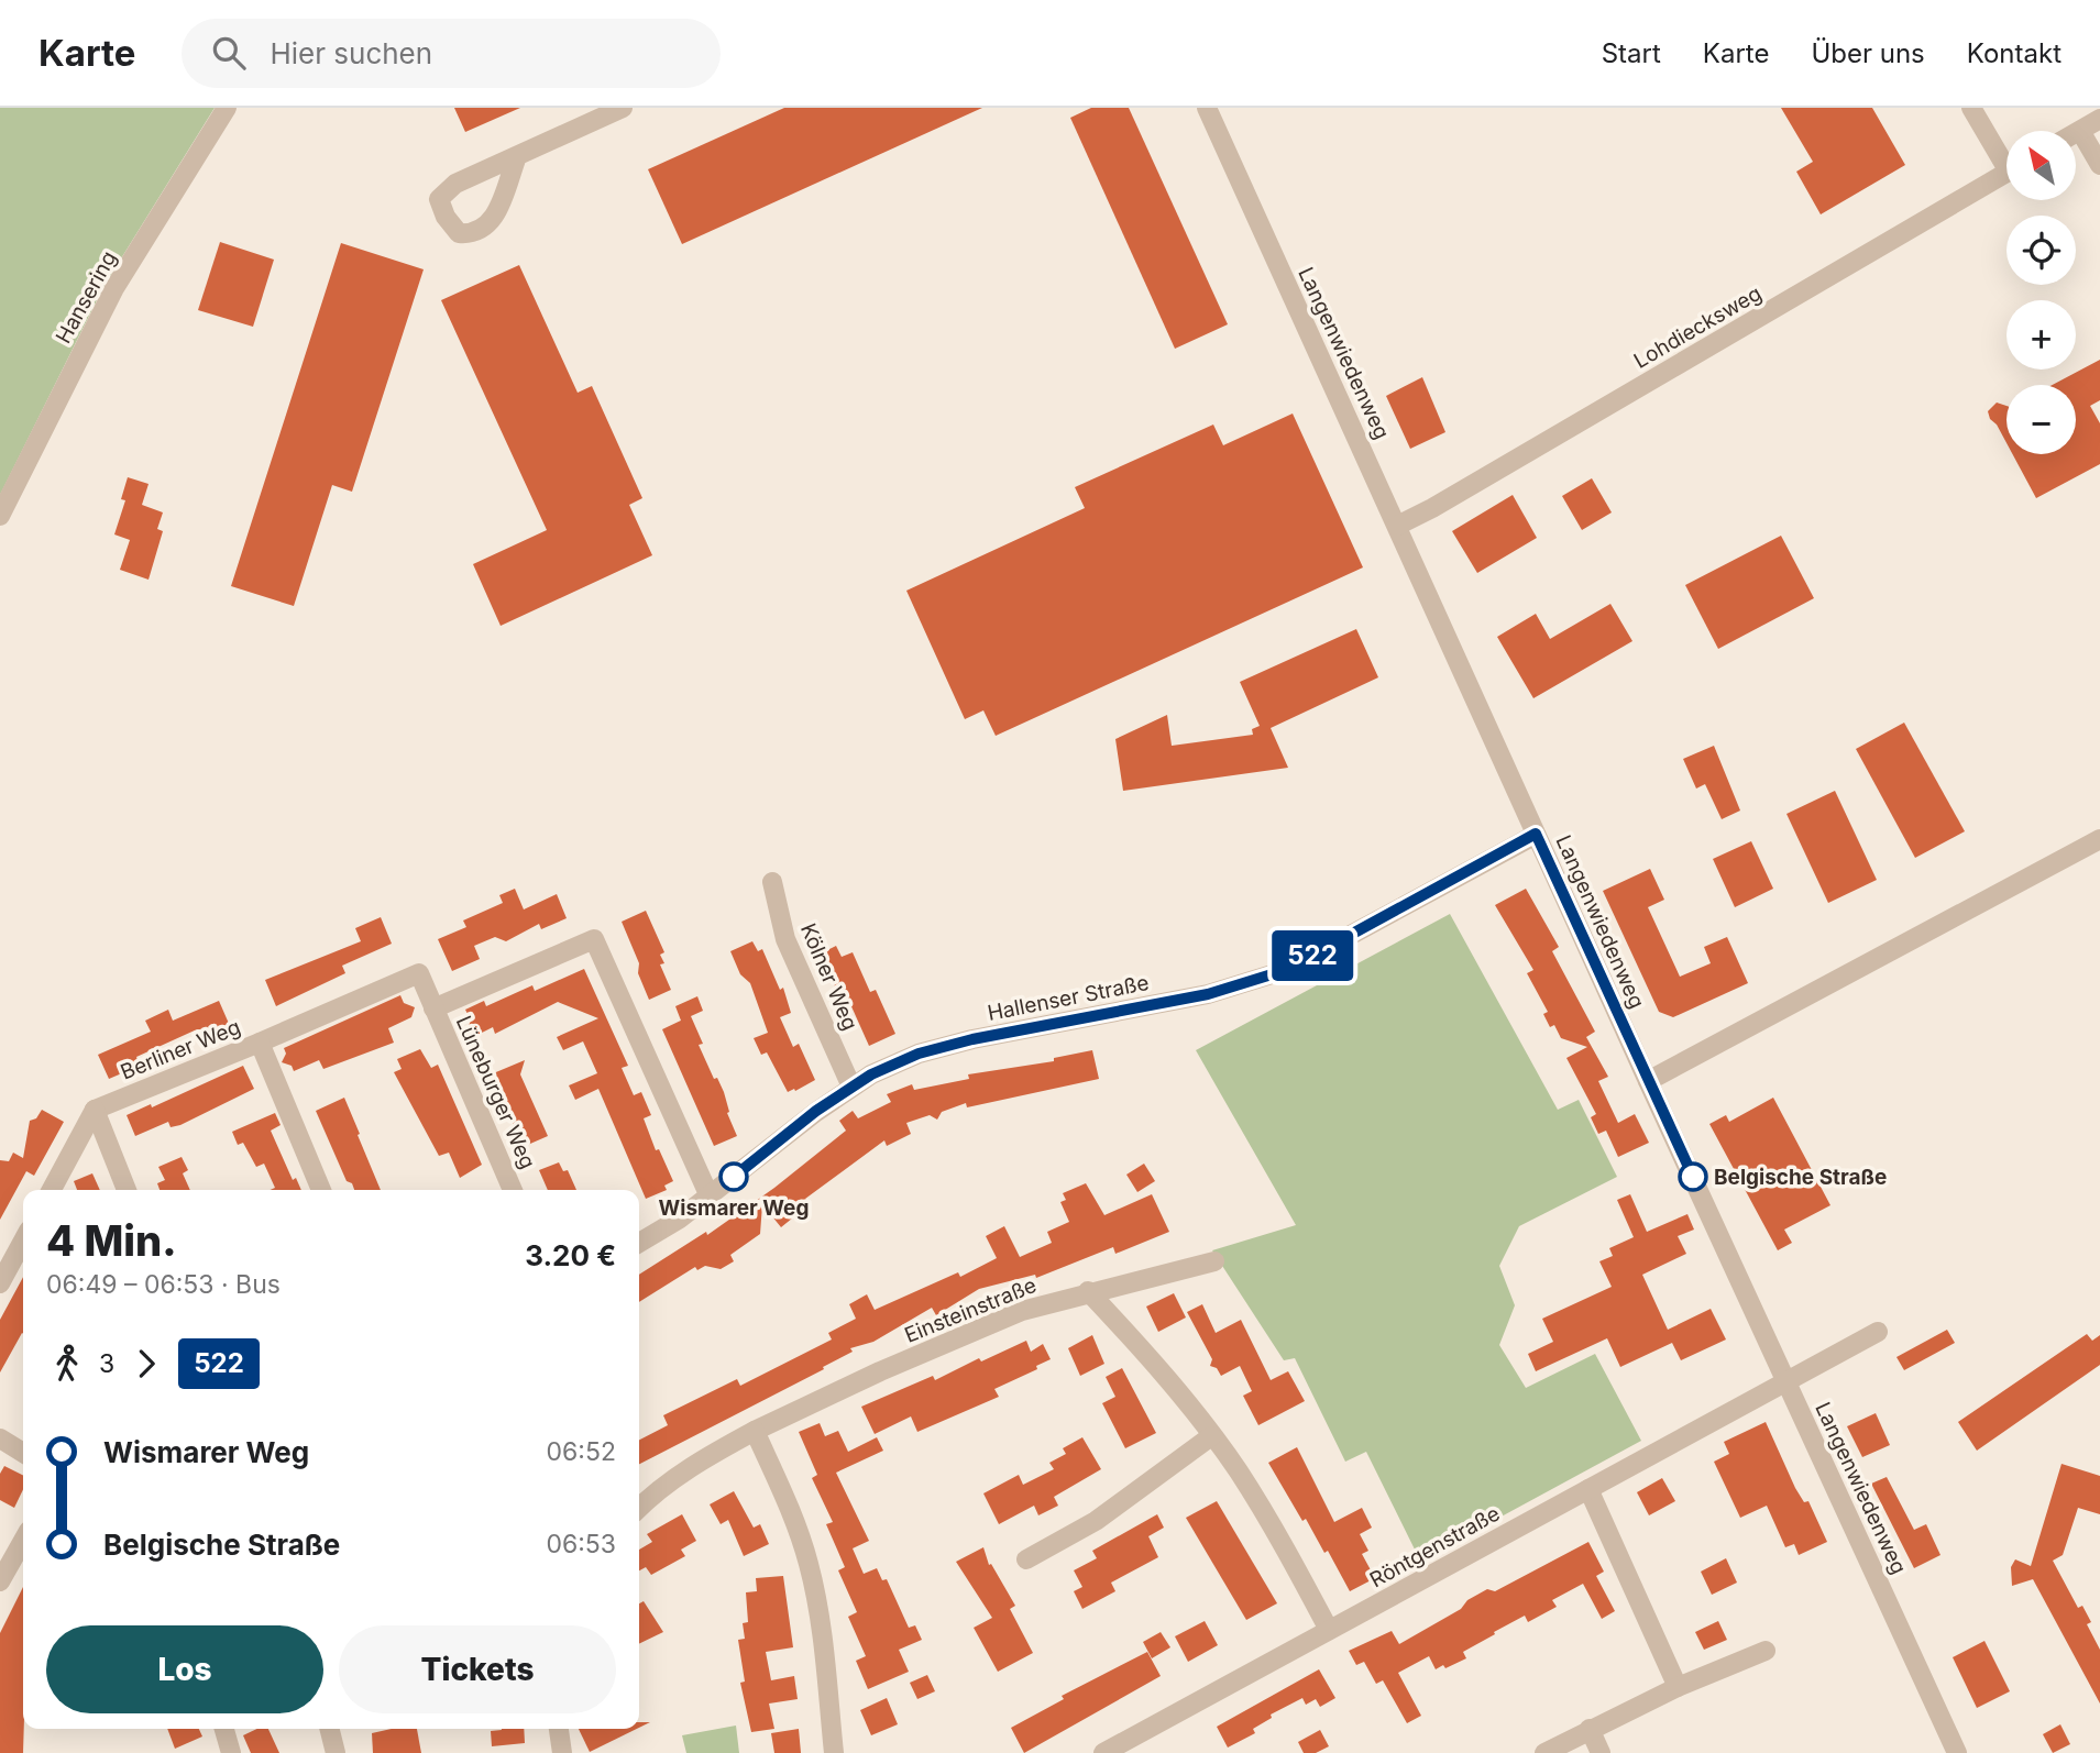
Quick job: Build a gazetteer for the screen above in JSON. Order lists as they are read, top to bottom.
{
  "streets": {
    "street": [
      "Hansering",
      "Lohdiecksweg",
      "Langenwiedenweg",
      "Kölner Weg",
      "Hallenser Straße",
      "Berliner Weg",
      "Lüneburger Weg",
      "Einsteinstraße",
      "Röntgenstraße"
    ]
  },
  "crossings": [
    ["Lohdiecksweg", "Langenwiedenweg"],
    ["Langenwiedenweg", "Hallenser Straße"],
    ["Langenwiedenweg", "Röntgenstraße"],
    ["Kölner Weg", "Hallenser Straße"],
    ["Berliner Weg", "Lüneburger Weg"]
  ],
  "places": ["Wismarer Weg", "Belgische Straße"],
  "lines": ["bus line 522"],
  "north": "top left",
  "page": {
    "header": "Karte",
    "search": "Hier suchen",
    "nav": [
      "Start",
      "Karte",
      "Über uns",
      "Kontakt"
    ],
    "on_map": "522",
    "map_buttons": ["+", "−"],
    "heading": ["4 Min.", "06:49 – 06:53 · Bus", "3.20 €"],
    "legs": ["3", "522"],
    "list": [
      {
        "name": "Wismarer Weg",
        "value": "06:52"
      },
      {
        "name": "Belgische Straße",
        "value": "06:53"
      }
    ],
    "buttons": ["Los", "Tickets"]
  }
}
